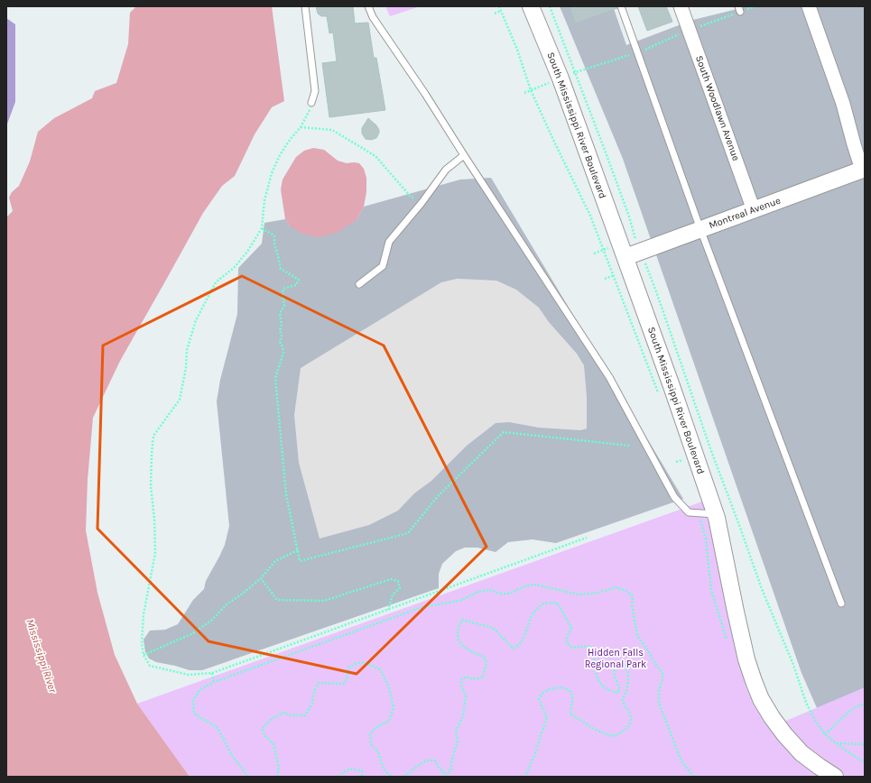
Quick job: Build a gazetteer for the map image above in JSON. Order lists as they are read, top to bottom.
{
  "streets": {
    "street": ["South Woodlawn Avenue", "South Mississippi River Boulevard", "Montreal Avenue"]
  },
  "crossings": [
    ["South Woodlawn Avenue", "Montreal Avenue"],
    ["South Mississippi River Boulevard", "Montreal Avenue"]
  ],
  "water": ["Mississippi River"],
  "parks": ["Hidden Falls Regional Park"]
}
